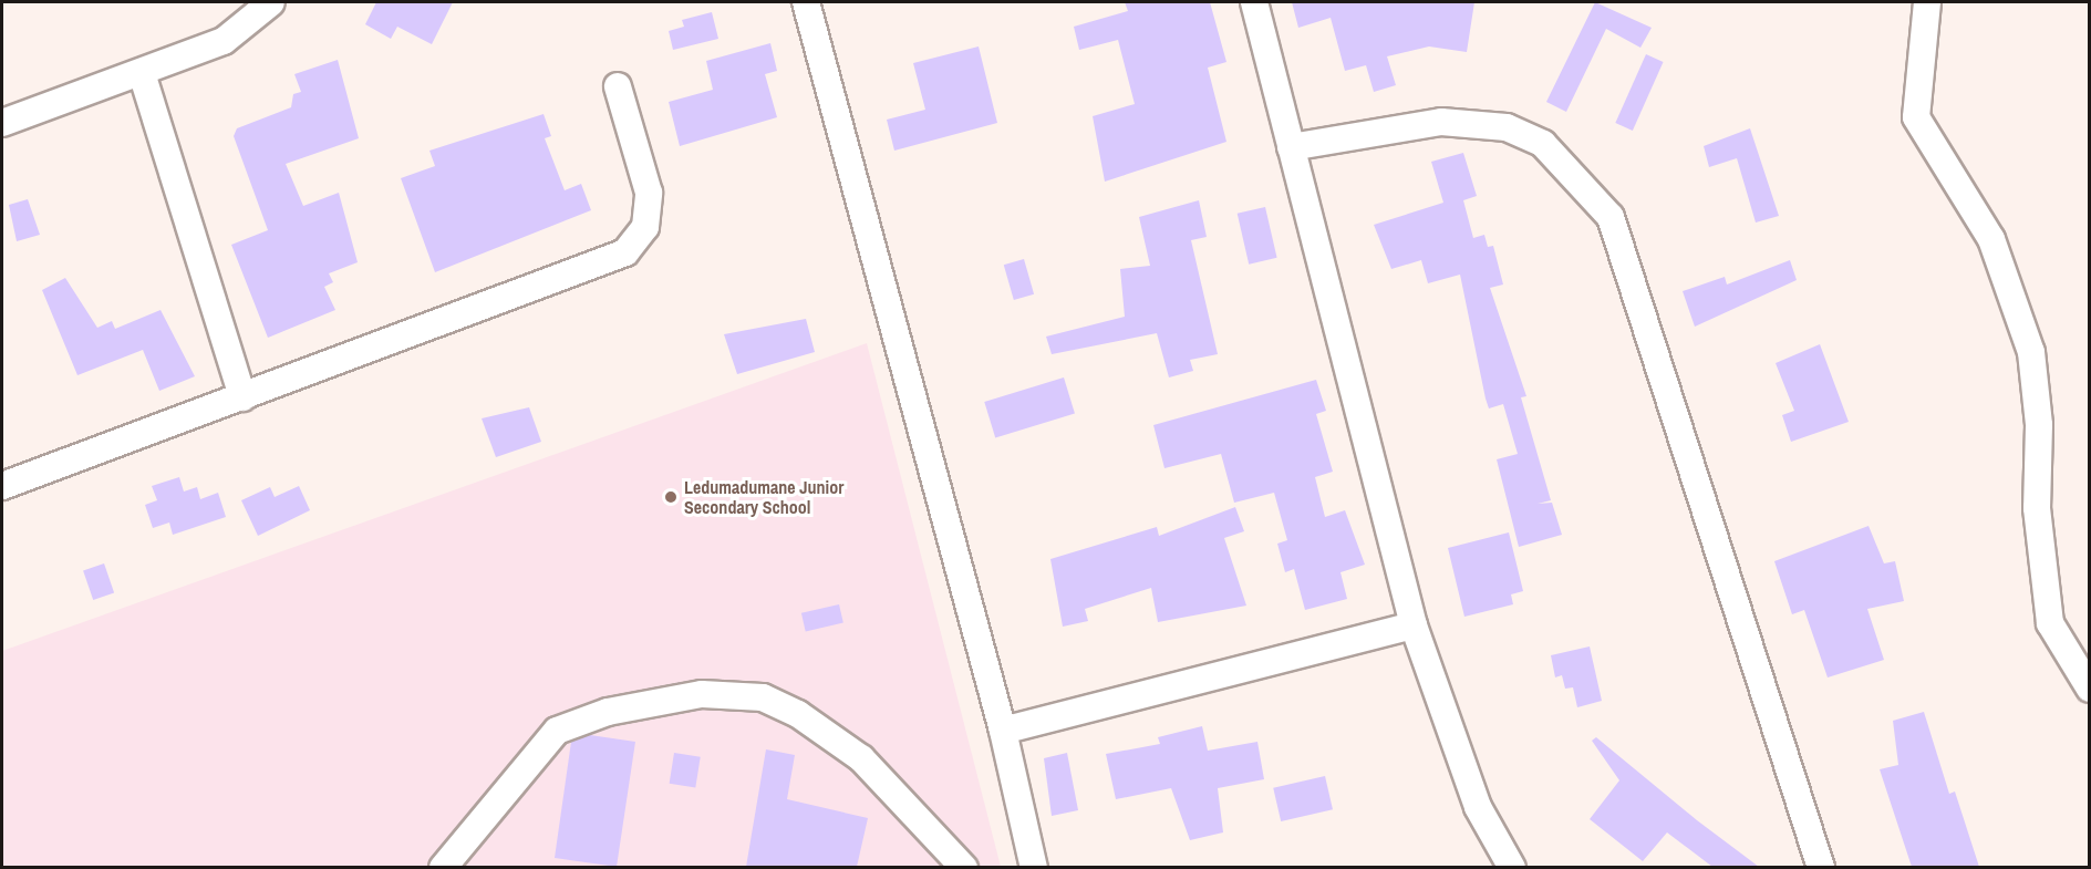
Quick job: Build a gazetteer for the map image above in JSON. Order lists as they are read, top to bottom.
{
  "places": ["Ledumadumane Junior Secondary School"]
}
